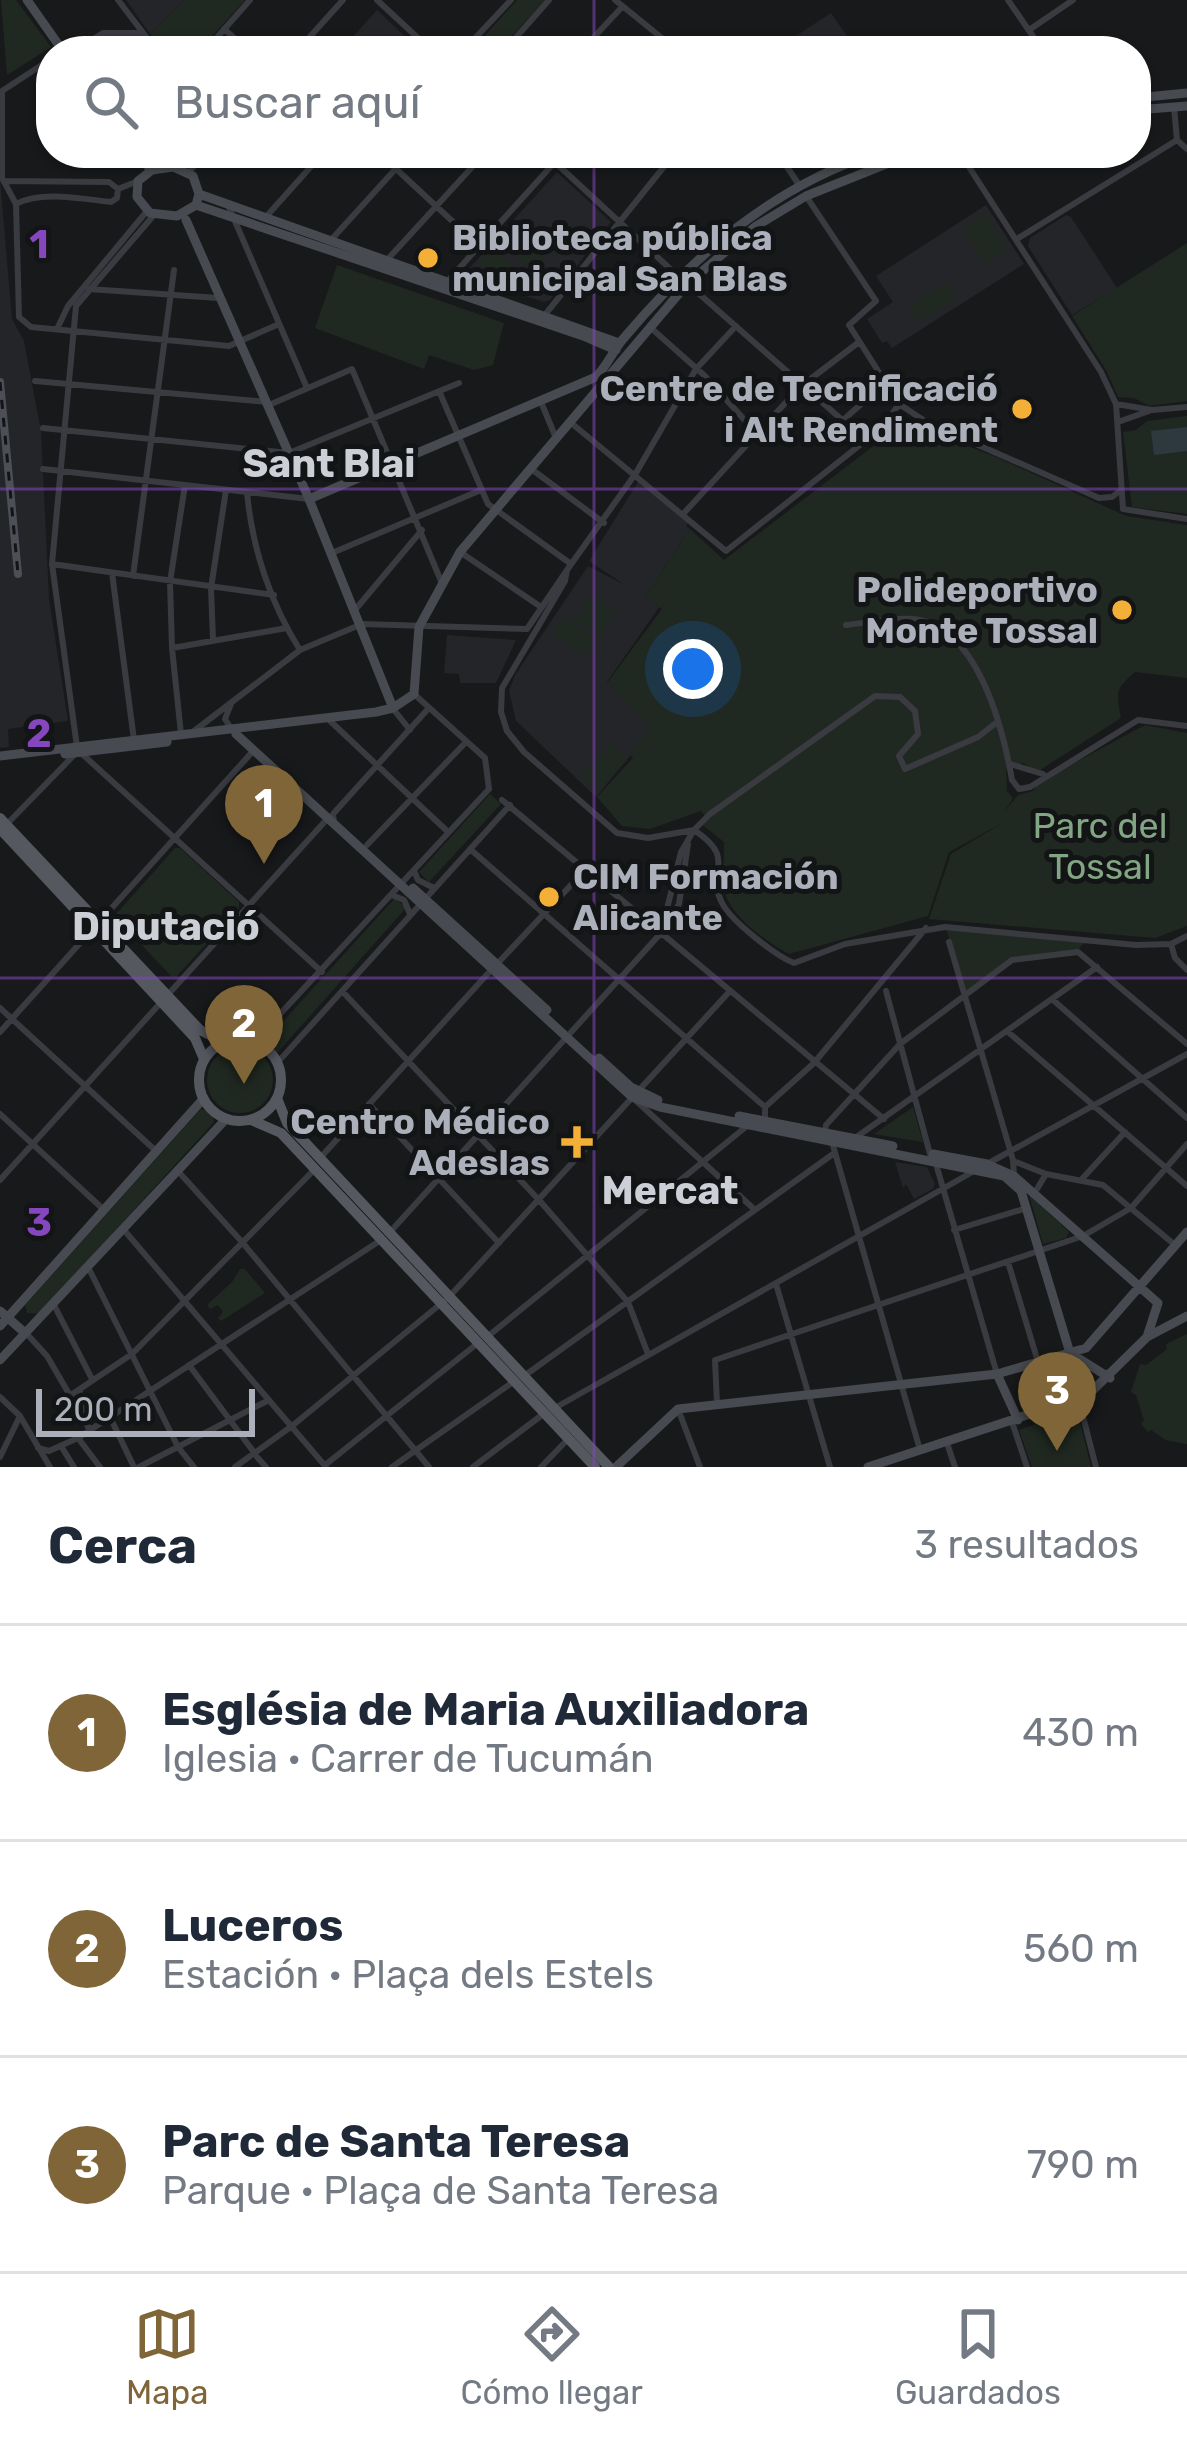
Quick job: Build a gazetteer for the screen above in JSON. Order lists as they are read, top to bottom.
{
  "districts": ["Sant Blai", "Diputació", "Mercat"],
  "parks": ["Parc del Tossal"],
  "places": {
    "other": [
      "Biblioteca pública municipal San Blas",
      "Centre de Tecnificació i Alt Rendiment",
      "Polideportivo Monte Tossal",
      "CIM Formación Alicante"
    ],
    "health": ["Centro Médico Adeslas"]
  },
  "scale_bar": "200 m",
  "page": {
    "search": "Buscar aquí",
    "pins": ["1", "2", "3"],
    "scale": "200 m",
    "heading": ["Cerca", "3 resultados"],
    "list": [
      {
        "mark": "1",
        "name": "Església de Maria Auxiliadora",
        "note": "Iglesia · Carrer de Tucumán",
        "value": "430 m"
      },
      {
        "mark": "2",
        "name": "Luceros",
        "note": "Estación · Plaça dels Estels",
        "value": "560 m"
      },
      {
        "mark": "3",
        "name": "Parc de Santa Teresa",
        "note": "Parque · Plaça de Santa Teresa",
        "value": "790 m"
      }
    ],
    "nav": ["Mapa", "Cómo llegar", "Guardados"]
  },
  "grid": {
    "rows": ["1", "2", "3"]
  }
}
